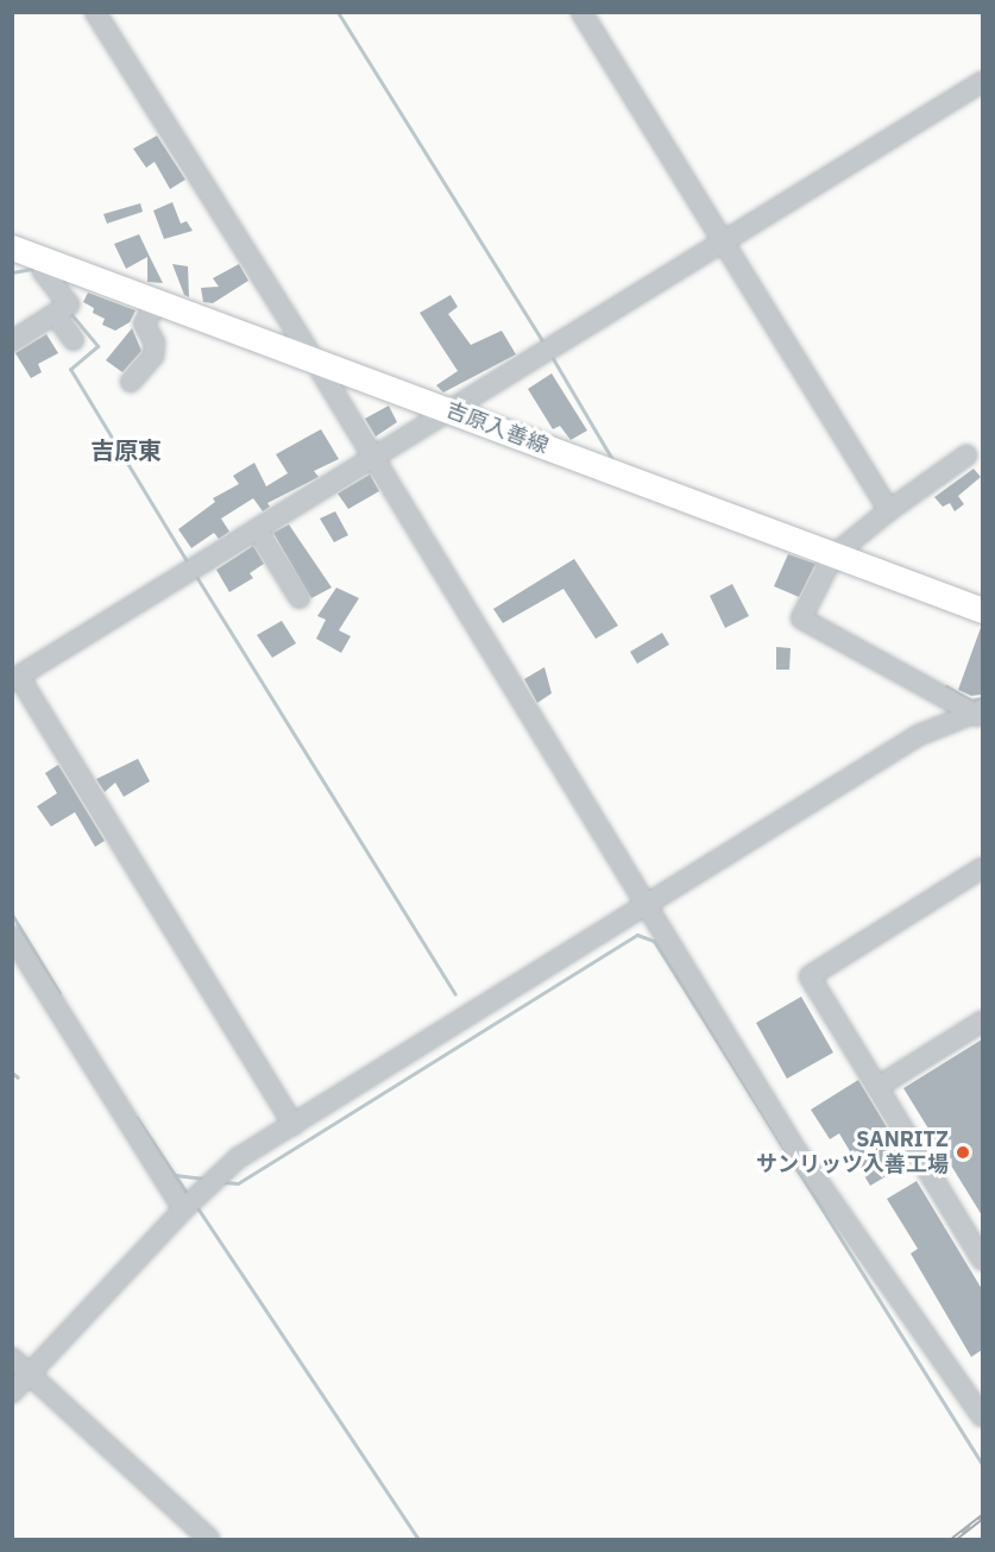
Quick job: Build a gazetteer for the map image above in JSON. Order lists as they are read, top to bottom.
{
  "streets": {
    "main road": ["吉原入善線"]
  },
  "districts": ["吉原東"],
  "places": ["SANRITZ サンリッツ入善工場"]
}
